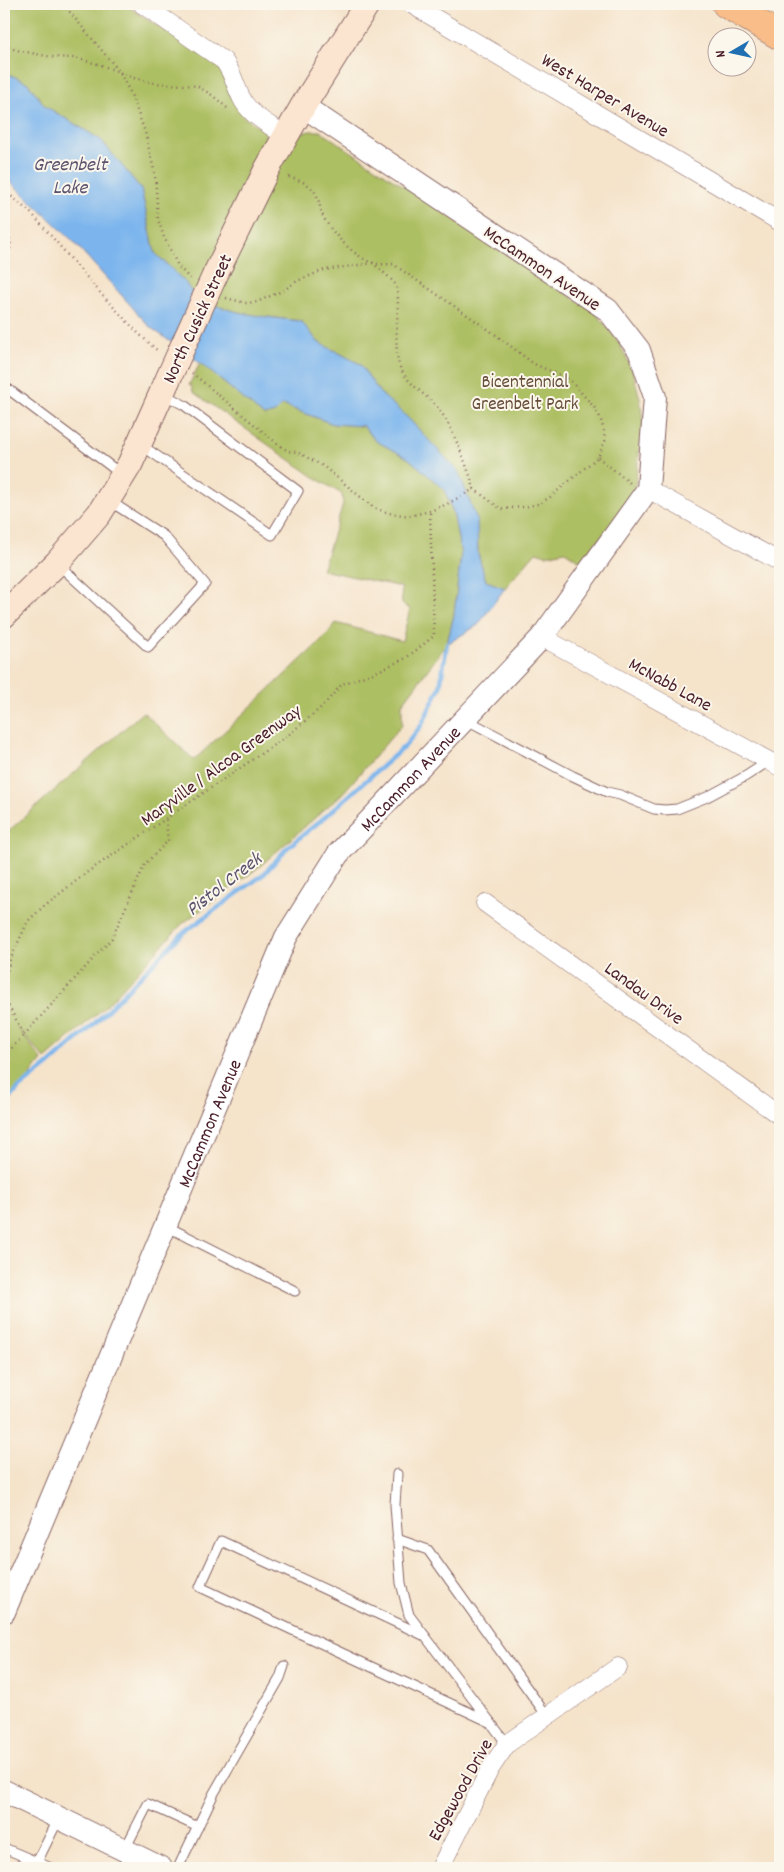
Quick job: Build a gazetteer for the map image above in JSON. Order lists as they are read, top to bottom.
{
  "streets": {
    "main road": ["North Cusick Street"],
    "street": [
      "West Harper Avenue",
      "McCammon Avenue",
      "McNabb Lane",
      "Landau Drive",
      "Edgewood Drive"
    ],
    "path": ["Maryville / Alcoa Greenway"]
  },
  "crossings": [
    ["McCammon Avenue", "North Cusick Street"],
    ["McCammon Avenue", "McNabb Lane"]
  ],
  "water": ["Greenbelt Lake", "Pistol Creek"],
  "parks": ["Bicentennial Greenbelt Park"],
  "north": "left"
}
